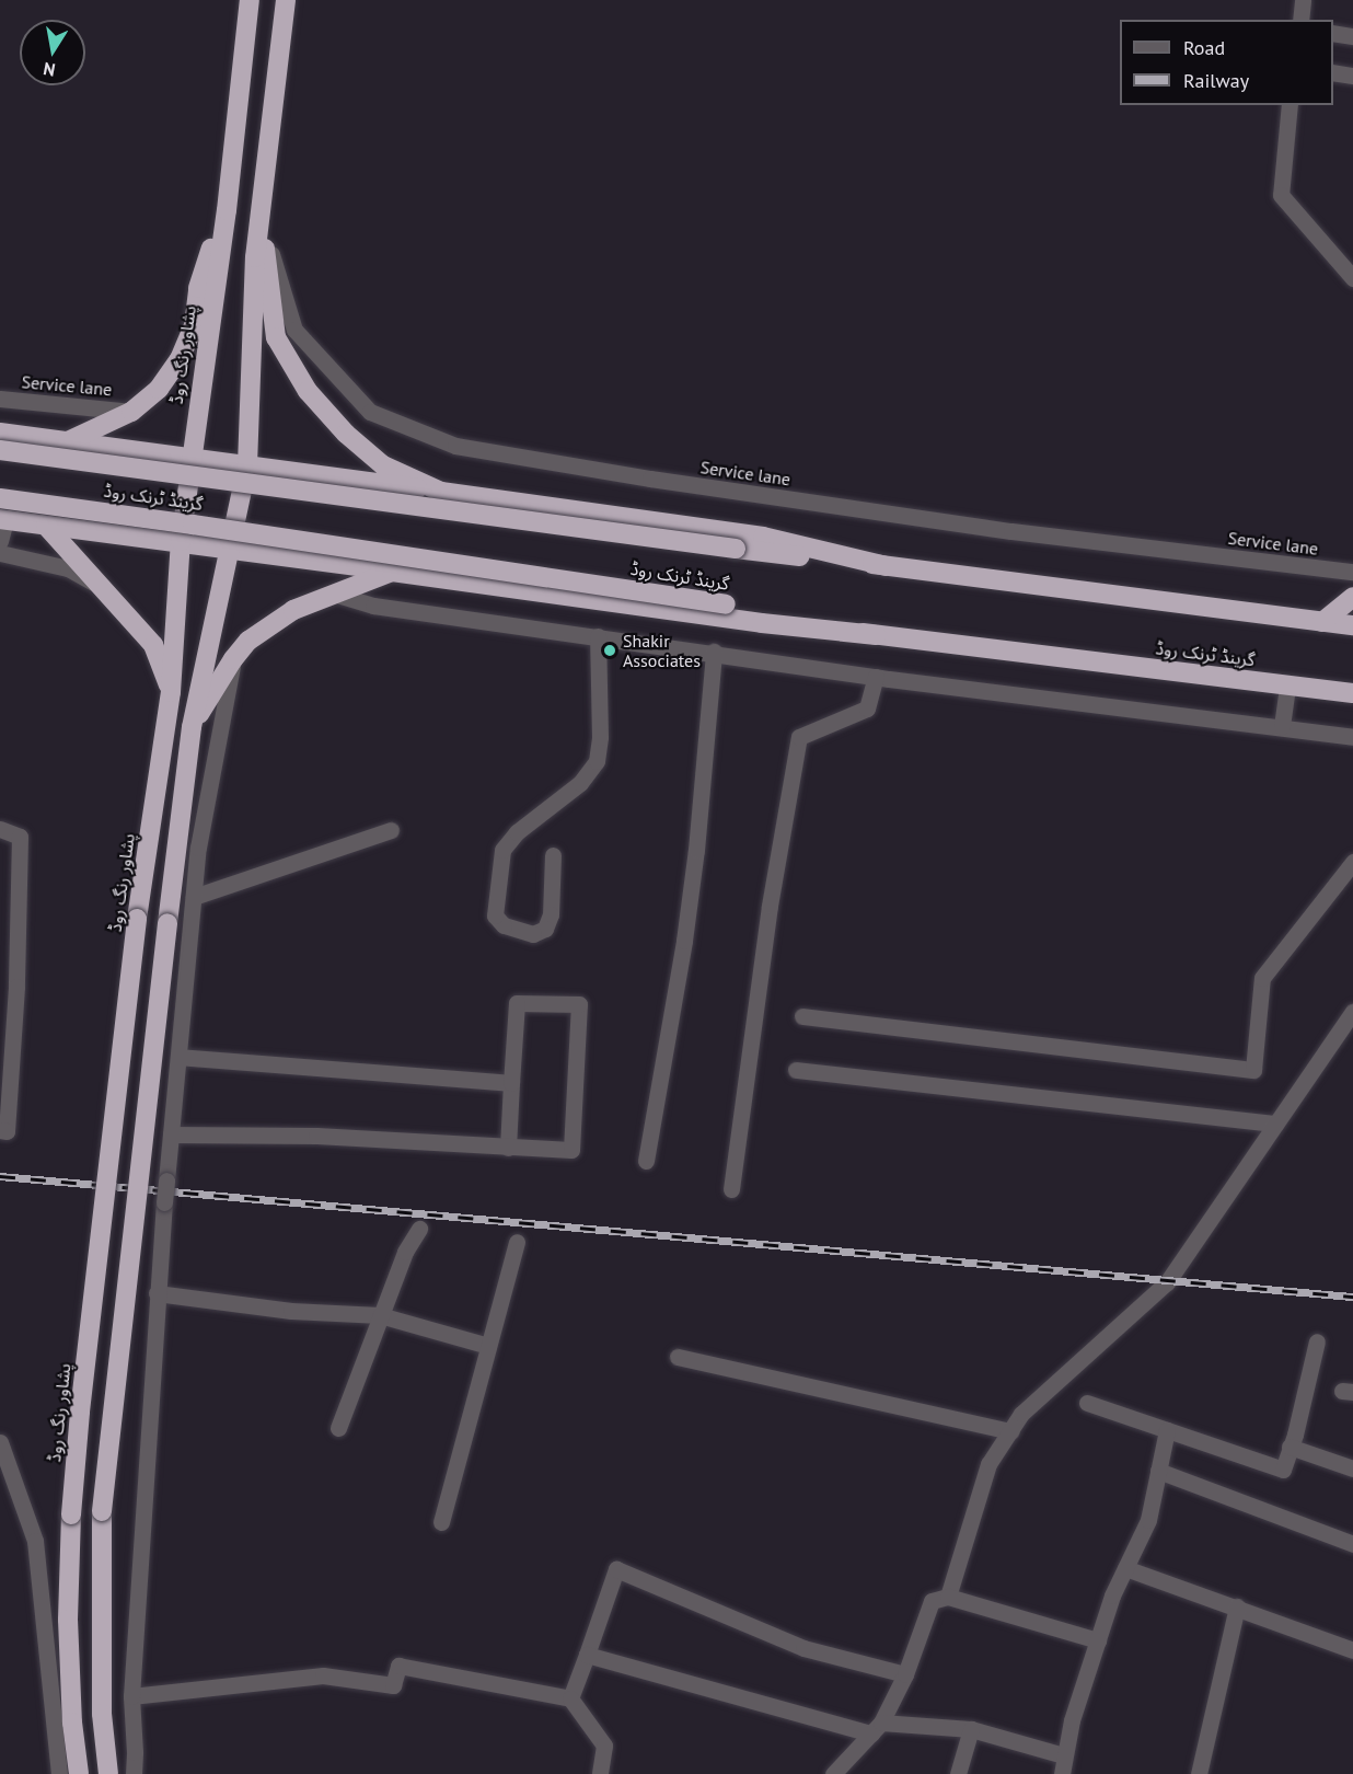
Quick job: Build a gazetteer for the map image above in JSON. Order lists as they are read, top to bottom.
{
  "streets": {
    "highway": ["پشاور رنگ روڈ", "گرینڈ ٹرنک روڈ"],
    "street": ["Service lane"]
  },
  "places": ["Shakir Associates"],
  "legend": ["Road", "Railway"],
  "north": "bottom"
}
